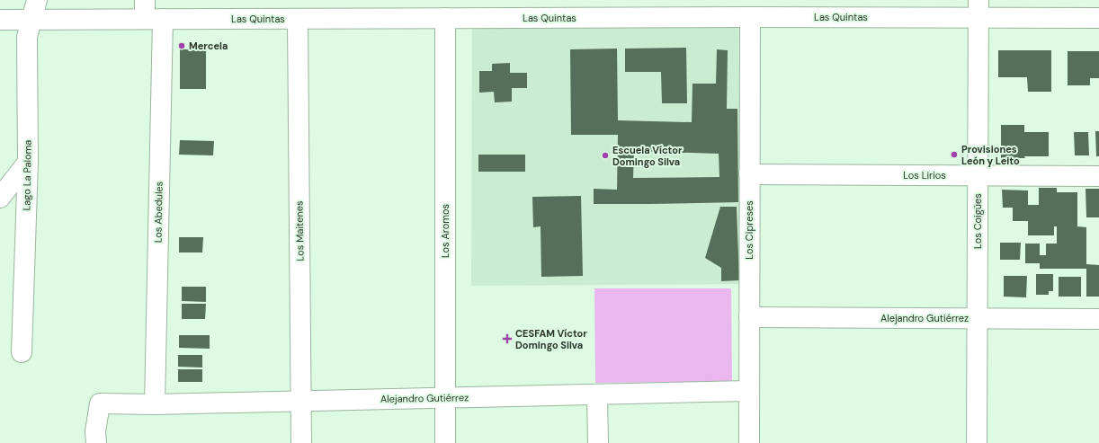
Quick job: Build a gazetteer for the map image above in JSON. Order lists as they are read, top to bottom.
{
  "streets": {
    "street": [
      "Las Quintas",
      "Lago La Paloma",
      "Los Lirios",
      "Los Abedules",
      "Los Coigües",
      "Los Cipreses",
      "Los Maitenes",
      "Los Aromos",
      "Alejandro Gutiérrez"
    ]
  },
  "crossings": [
    ["Las Quintas", "Lago La Paloma"],
    ["Las Quintas", "Los Abedules"],
    ["Las Quintas", "Los Coigües"],
    ["Las Quintas", "Los Cipreses"],
    ["Las Quintas", "Los Maitenes"],
    ["Las Quintas", "Los Aromos"],
    ["Los Lirios", "Los Coigües"],
    ["Los Lirios", "Los Cipreses"],
    ["Los Abedules", "Alejandro Gutiérrez"],
    ["Los Coigües", "Alejandro Gutiérrez"],
    ["Los Cipreses", "Alejandro Gutiérrez"],
    ["Los Maitenes", "Alejandro Gutiérrez"],
    ["Los Aromos", "Alejandro Gutiérrez"]
  ],
  "places": {
    "other": ["Mercela", "Provisiones León y Leito", "Escuela Víctor Domingo Silva"],
    "health": ["CESFAM Víctor Domingo Silva"]
  }
}
